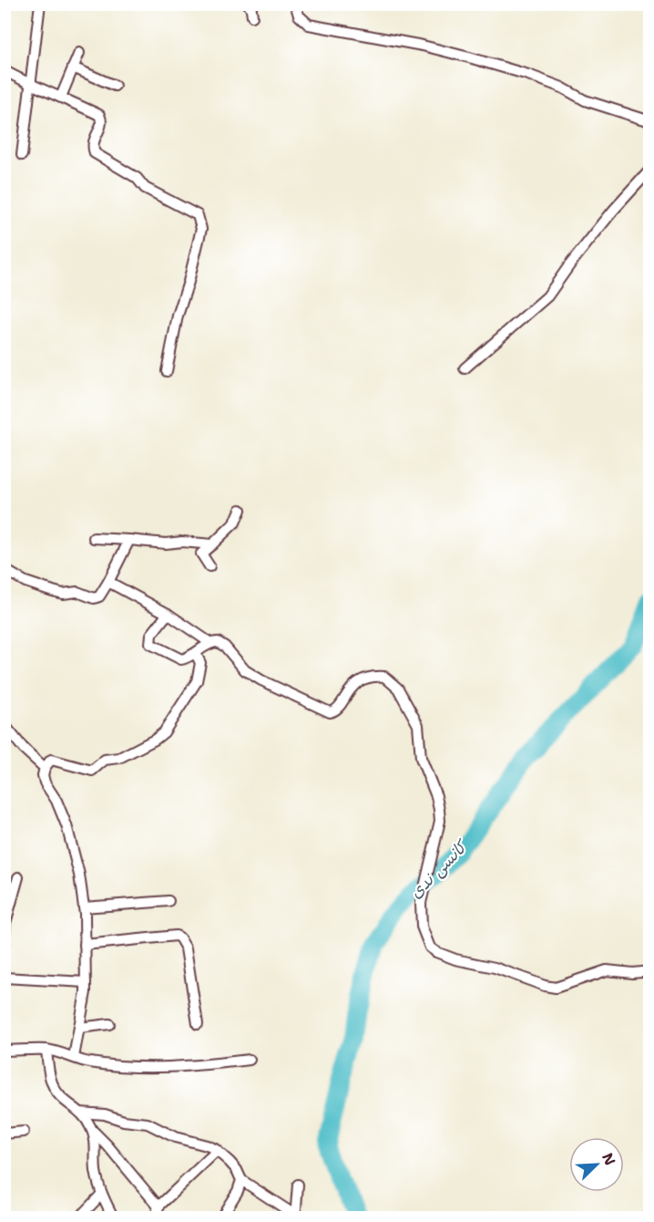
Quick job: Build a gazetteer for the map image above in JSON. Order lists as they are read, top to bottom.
{
  "water": ["کانسی ندی"],
  "north": "top right"
}
